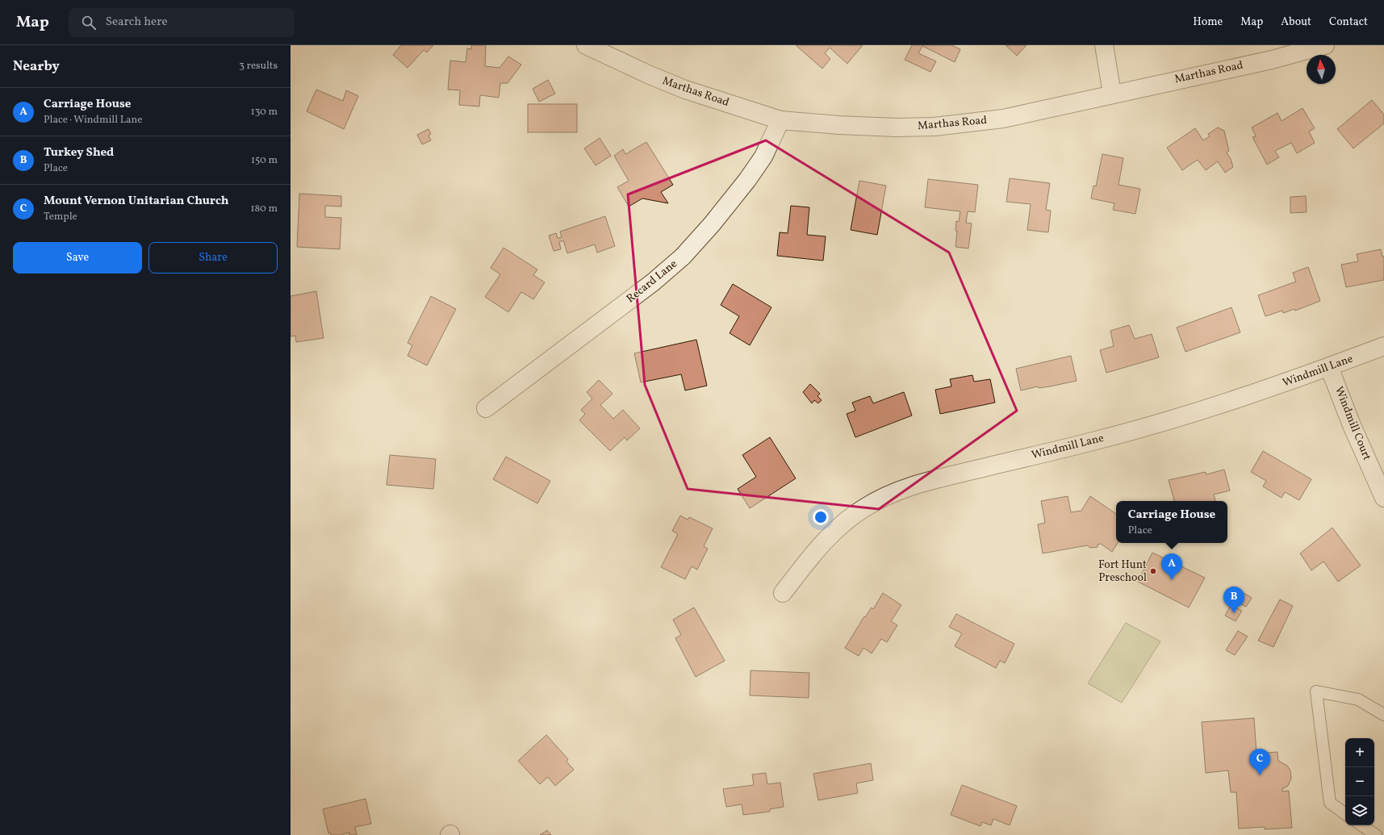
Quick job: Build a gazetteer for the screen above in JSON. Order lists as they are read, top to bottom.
{
  "streets": {
    "street": [
      "Marthas Road",
      "Recard Lane",
      "Windmill Lane",
      "Windmill Court"
    ]
  },
  "crossings": [
    ["Marthas Road", "Recard Lane"],
    ["Windmill Lane", "Windmill Court"]
  ],
  "places": ["Fort Hunt Preschool"],
  "north": "top",
  "page": {
    "header": "Map",
    "search": "Search here",
    "nav": [
      "Home",
      "Map",
      "About",
      "Contact"
    ],
    "heading": ["Nearby", "3 results"],
    "list": [
      {
        "mark": "A",
        "name": "Carriage House",
        "note": "Place · Windmill Lane",
        "value": "130 m"
      },
      {
        "mark": "B",
        "name": "Turkey Shed",
        "note": "Place",
        "value": "150 m"
      },
      {
        "mark": "C",
        "name": "Mount Vernon Unitarian Church",
        "note": "Temple",
        "value": "180 m"
      }
    ],
    "buttons": ["Save", "Share"],
    "popup": ["Carriage House", "Place"],
    "pins": ["A", "B", "C"],
    "map_buttons": ["+", "−"]
  }
}
